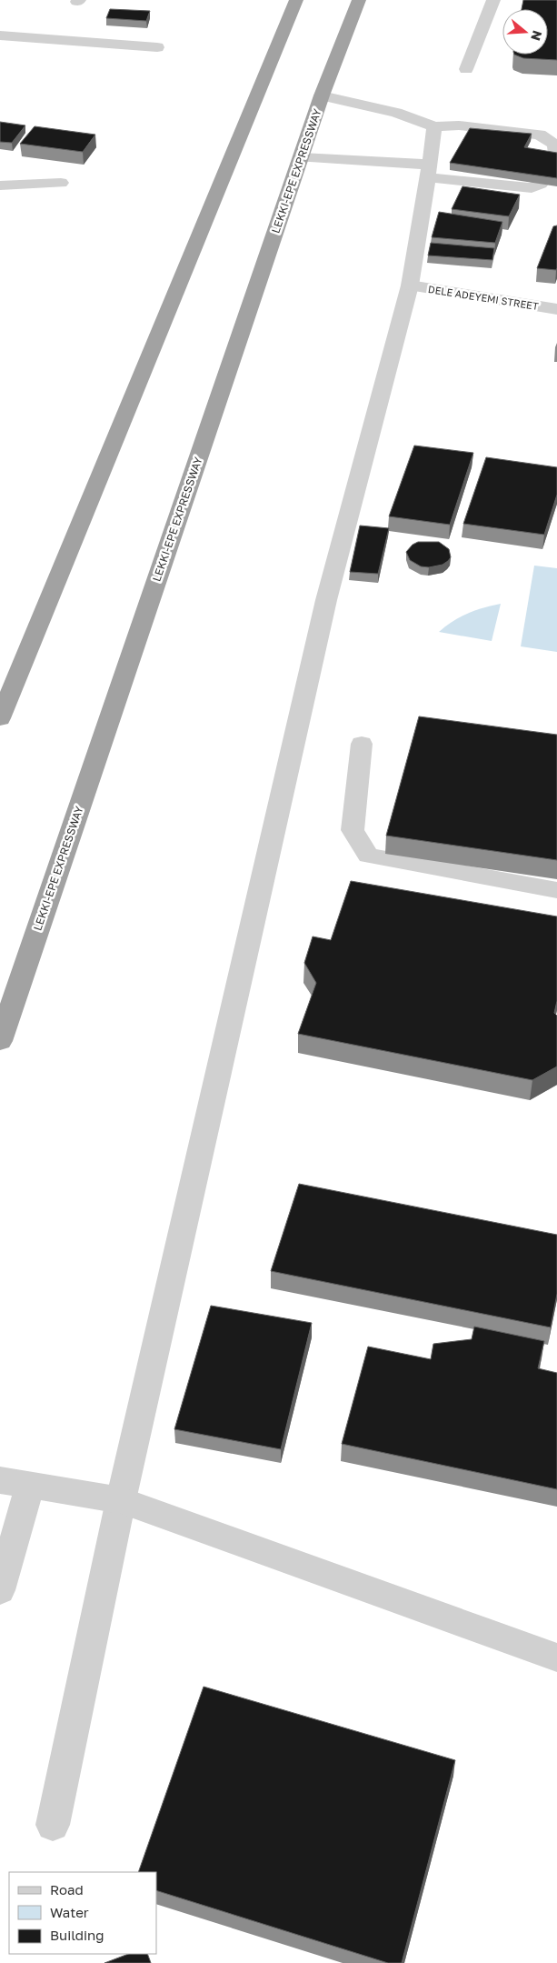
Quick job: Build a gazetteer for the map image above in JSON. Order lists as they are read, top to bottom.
{
  "streets": {
    "highway": ["LEKKI-EPE EXPRESSWAY"],
    "street": ["DELE ADEYEMI STREET"]
  },
  "legend": ["Road", "Water", "Building"],
  "north": "right"
}
